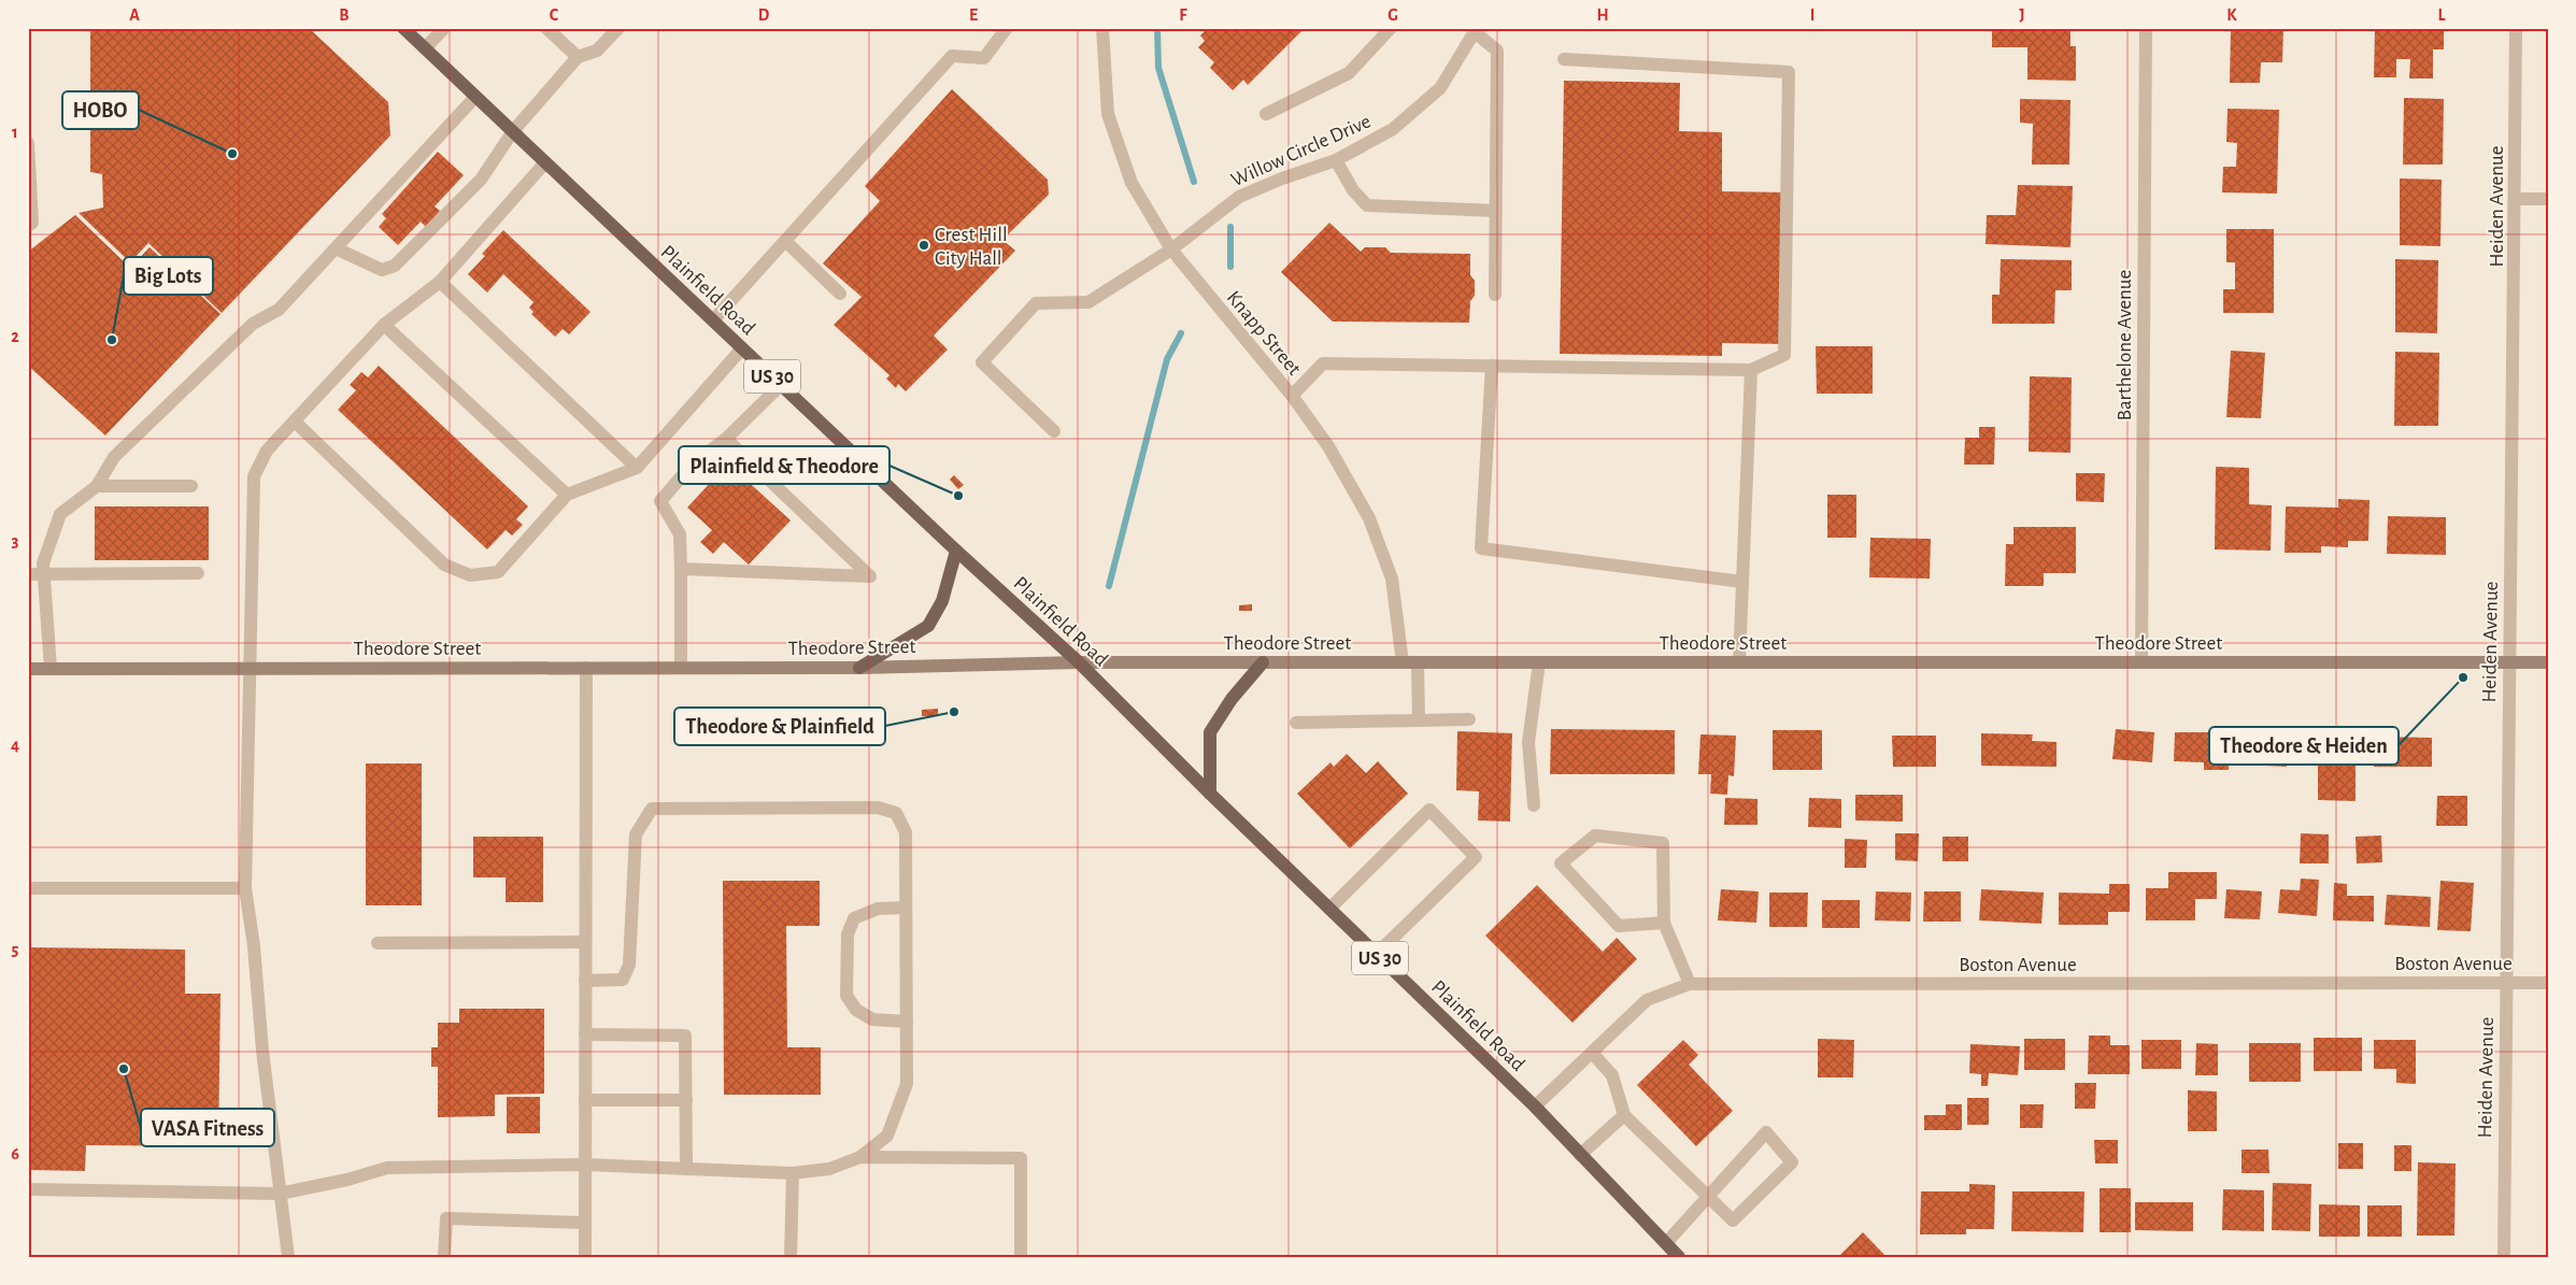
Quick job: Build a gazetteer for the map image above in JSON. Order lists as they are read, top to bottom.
{
  "streets": {
    "main road": ["Plainfield Road", "US 30", "Theodore Street"],
    "street": [
      "Willow Circle Drive",
      "Heiden Avenue",
      "Knapp Street",
      "Barthelone Avenue",
      "Boston Avenue"
    ]
  },
  "crossings": [
    ["Willow Circle Drive", "Knapp Street"],
    ["Heiden Avenue", "Theodore Street"],
    ["Heiden Avenue", "Boston Avenue"],
    ["Plainfield Road", "Theodore Street"],
    ["Plainfield Road", "Boston Avenue"],
    ["Knapp Street", "Theodore Street"],
    ["Barthelone Avenue", "Theodore Street"]
  ],
  "places": [
    "HOBO",
    "Crest Hill City Hall",
    "Big Lots",
    "Plainfield & Theodore",
    "Theodore & Heiden",
    "Theodore & Plainfield",
    "VASA Fitness"
  ],
  "grid": {
    "columns": [
      "A",
      "B",
      "C",
      "D",
      "E",
      "F",
      "G",
      "H",
      "I",
      "J",
      "K",
      "L"
    ],
    "rows": [
      "1",
      "2",
      "3",
      "4",
      "5",
      "6"
    ]
  }
}
